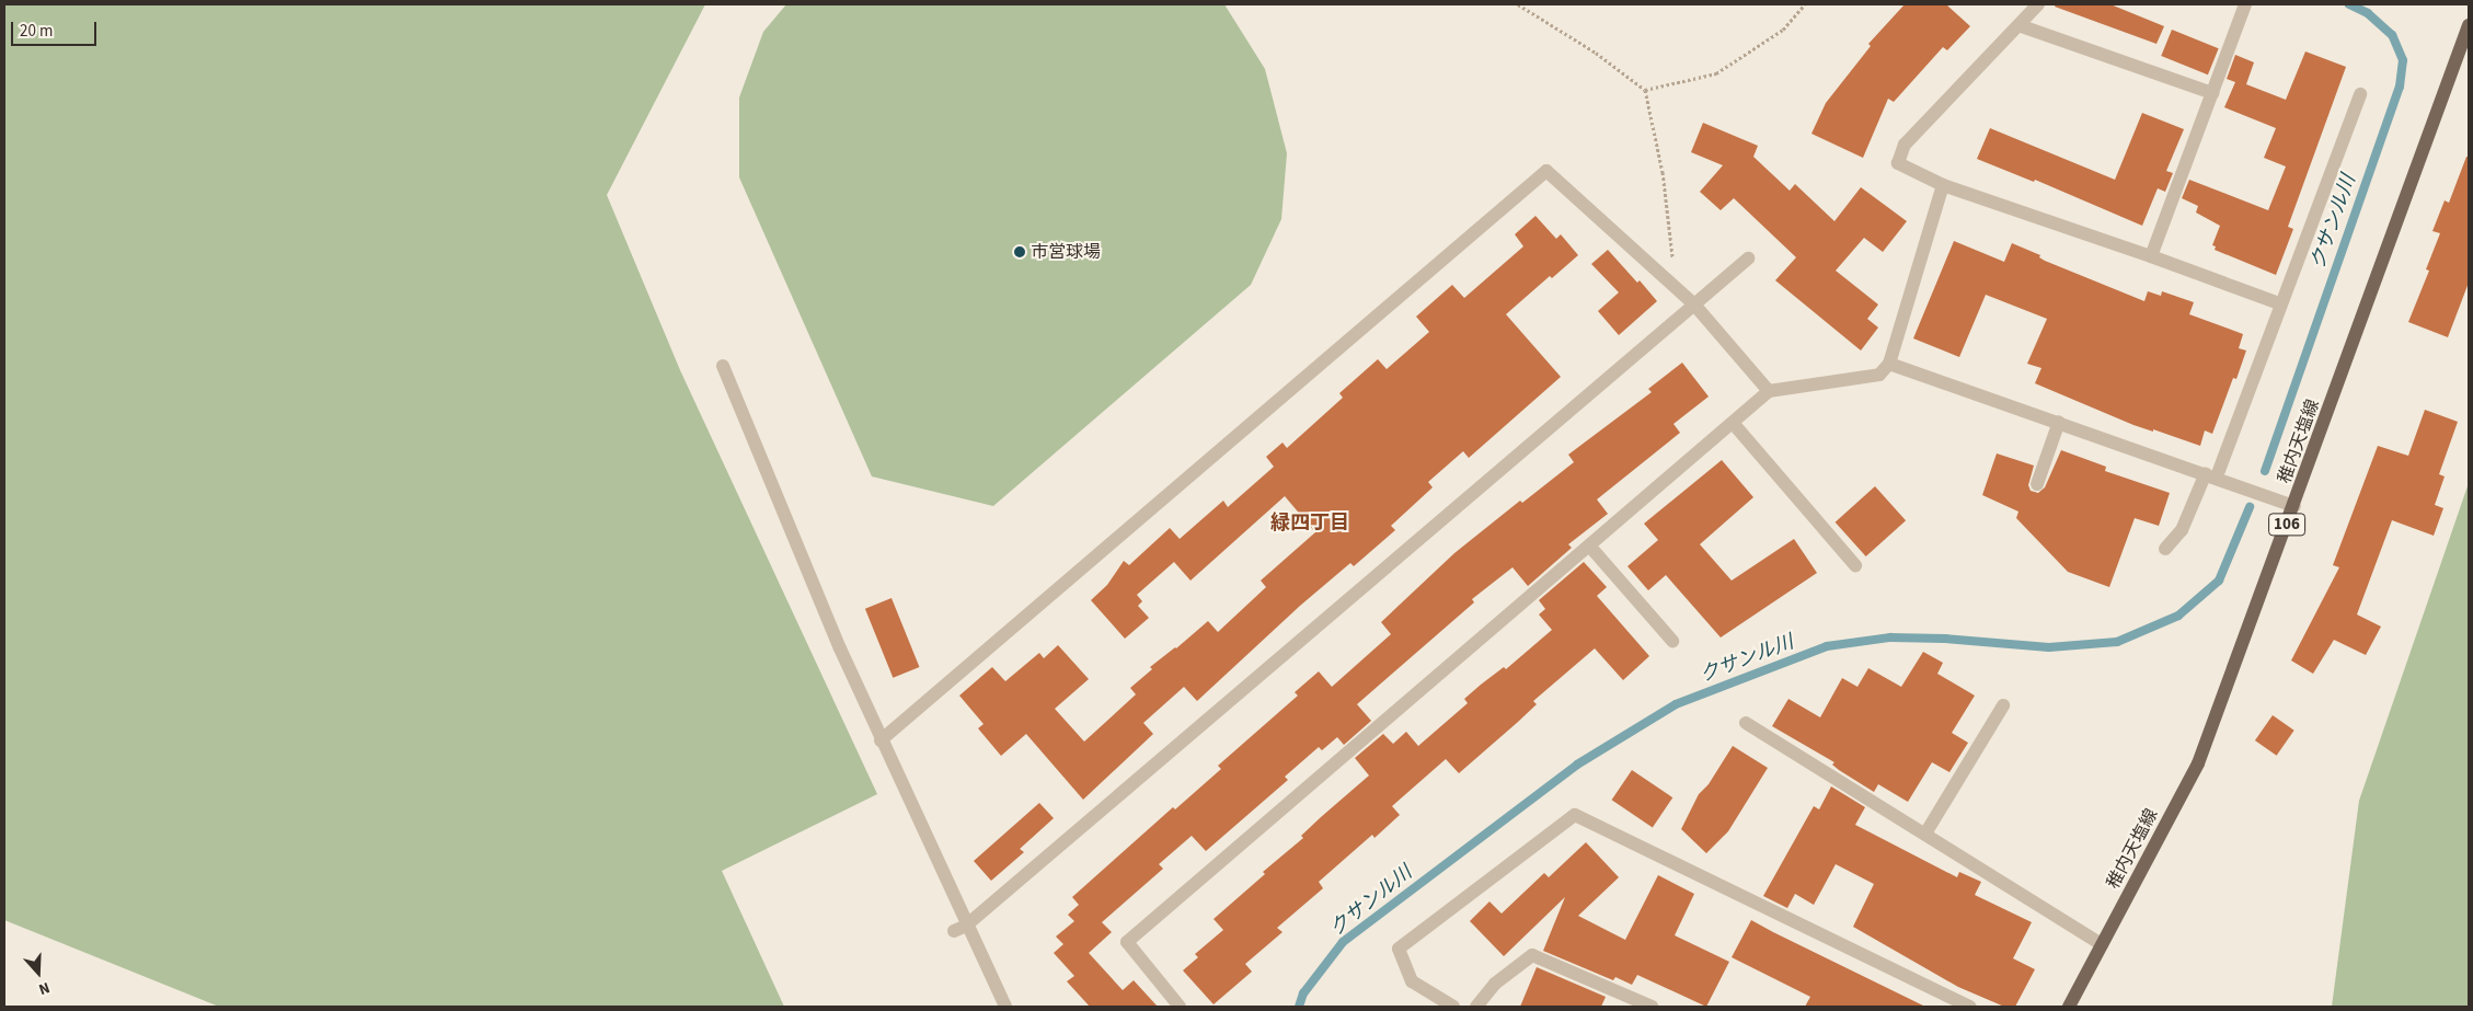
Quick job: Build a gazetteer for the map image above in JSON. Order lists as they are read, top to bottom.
{
  "streets": {
    "main road": ["稚内天塩線", "106"]
  },
  "districts": ["緑四丁目"],
  "water": ["クサンル川"],
  "places": ["市営球場"],
  "scale_bar": "20 m",
  "north": "bottom"
}
